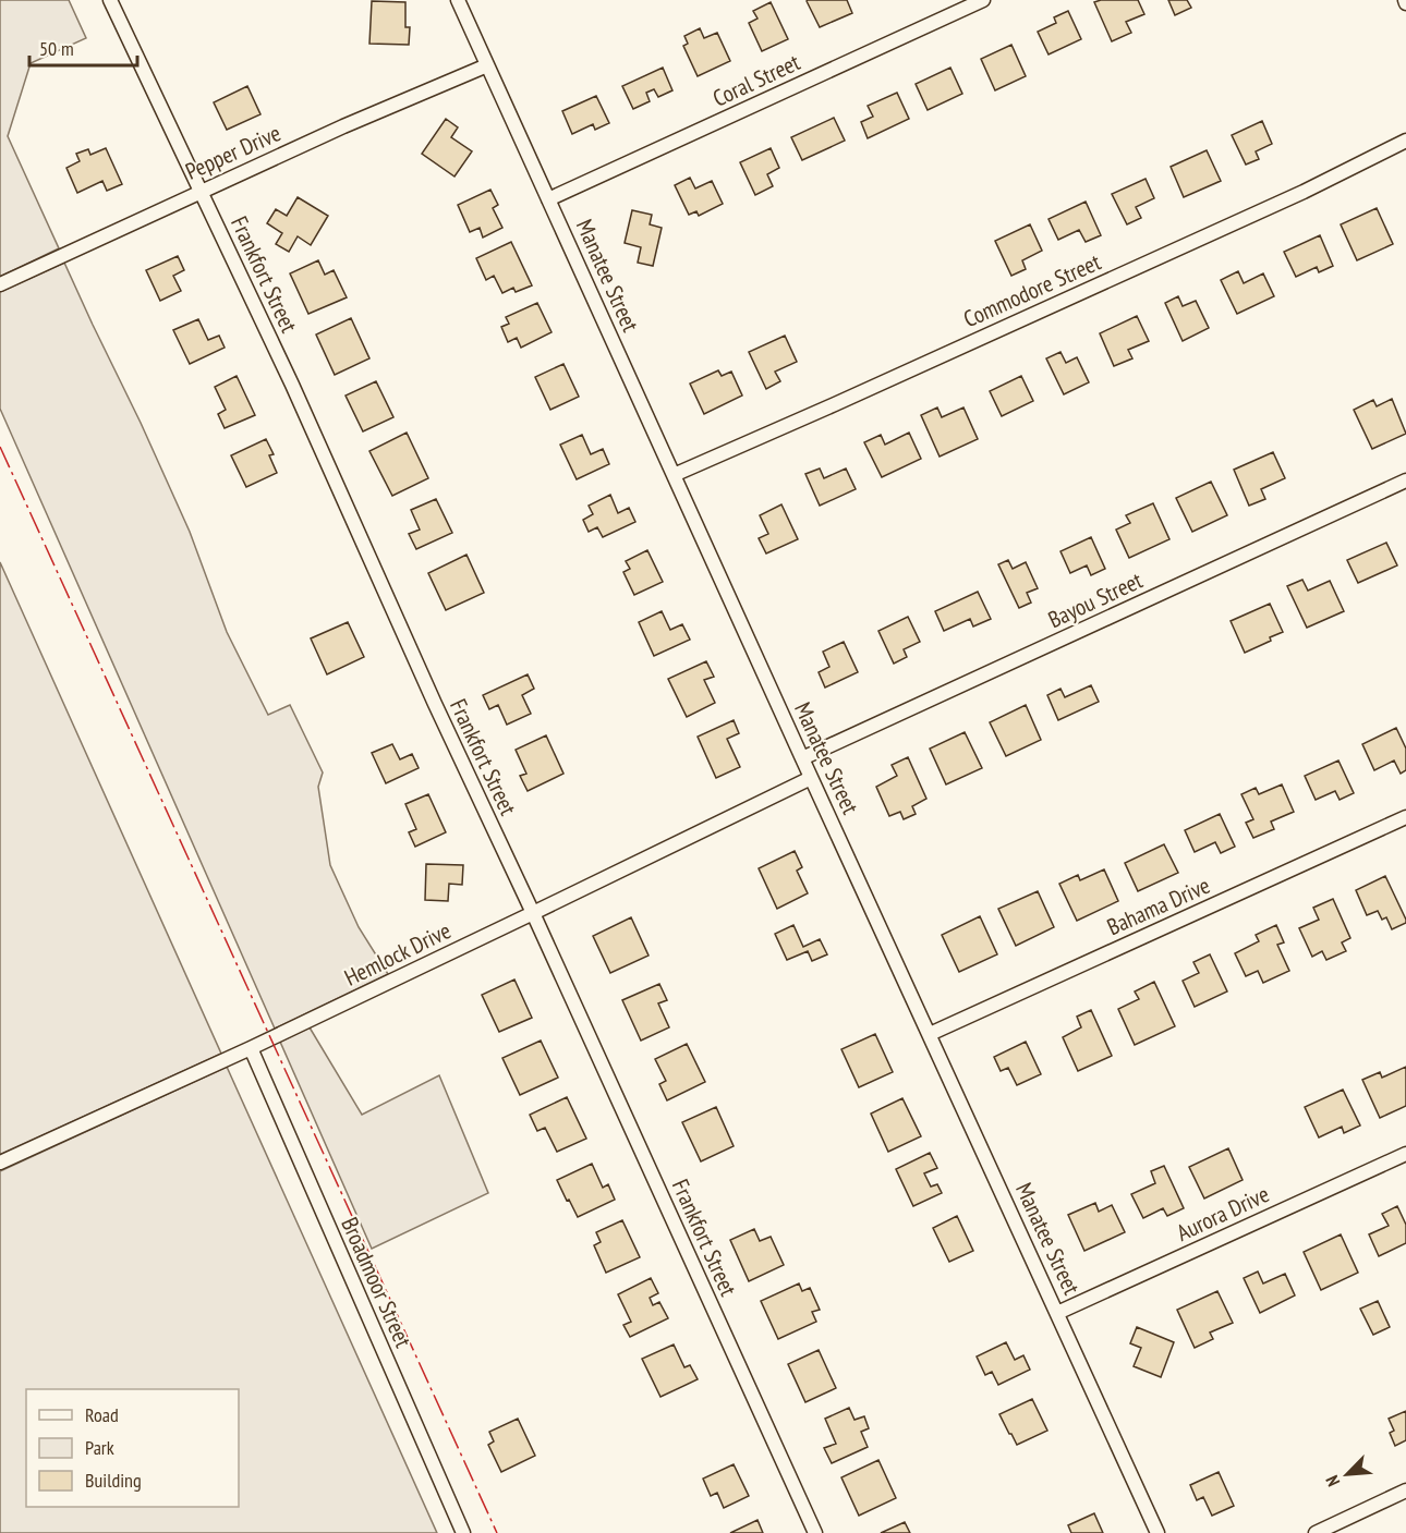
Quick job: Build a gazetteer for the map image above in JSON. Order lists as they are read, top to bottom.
{
  "streets": {
    "street": [
      "Coral Street",
      "Pepper Drive",
      "Frankfort Street",
      "Manatee Street",
      "Commodore Street",
      "Bayou Street",
      "Bahama Drive",
      "Hemlock Drive",
      "Aurora Drive",
      "Broadmoor Street"
    ]
  },
  "crossings": [
    ["Coral Street", "Manatee Street"],
    ["Pepper Drive", "Frankfort Street"],
    ["Pepper Drive", "Manatee Street"],
    ["Frankfort Street", "Hemlock Drive"],
    ["Manatee Street", "Commodore Street"],
    ["Manatee Street", "Bayou Street"],
    ["Manatee Street", "Bahama Drive"],
    ["Manatee Street", "Hemlock Drive"],
    ["Manatee Street", "Aurora Drive"],
    ["Hemlock Drive", "Broadmoor Street"]
  ],
  "legend": ["Road", "Park", "Building"],
  "scale_bar": "50 m",
  "north": "bottom left"
}
